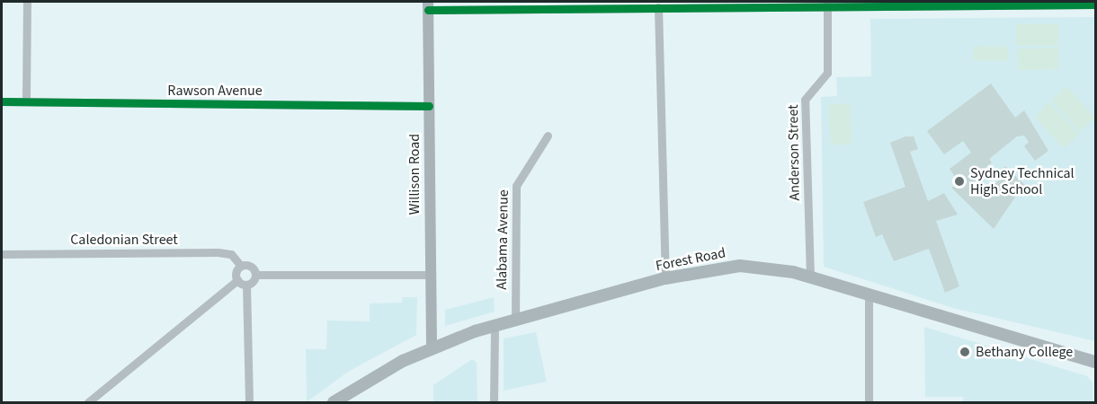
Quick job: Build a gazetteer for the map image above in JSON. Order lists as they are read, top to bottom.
{
  "streets": {
    "main road": ["Willison Road", "Forest Road"],
    "street": [
      "Rawson Avenue",
      "Anderson Street",
      "Caledonian Street",
      "Alabama Avenue"
    ]
  },
  "crossings": [
    ["Rawson Avenue", "Willison Road"],
    ["Anderson Street", "Forest Road"],
    ["Willison Road", "Forest Road"],
    ["Alabama Avenue", "Forest Road"]
  ],
  "places": ["Sydney Technical High School", "Bethany College"]
}
